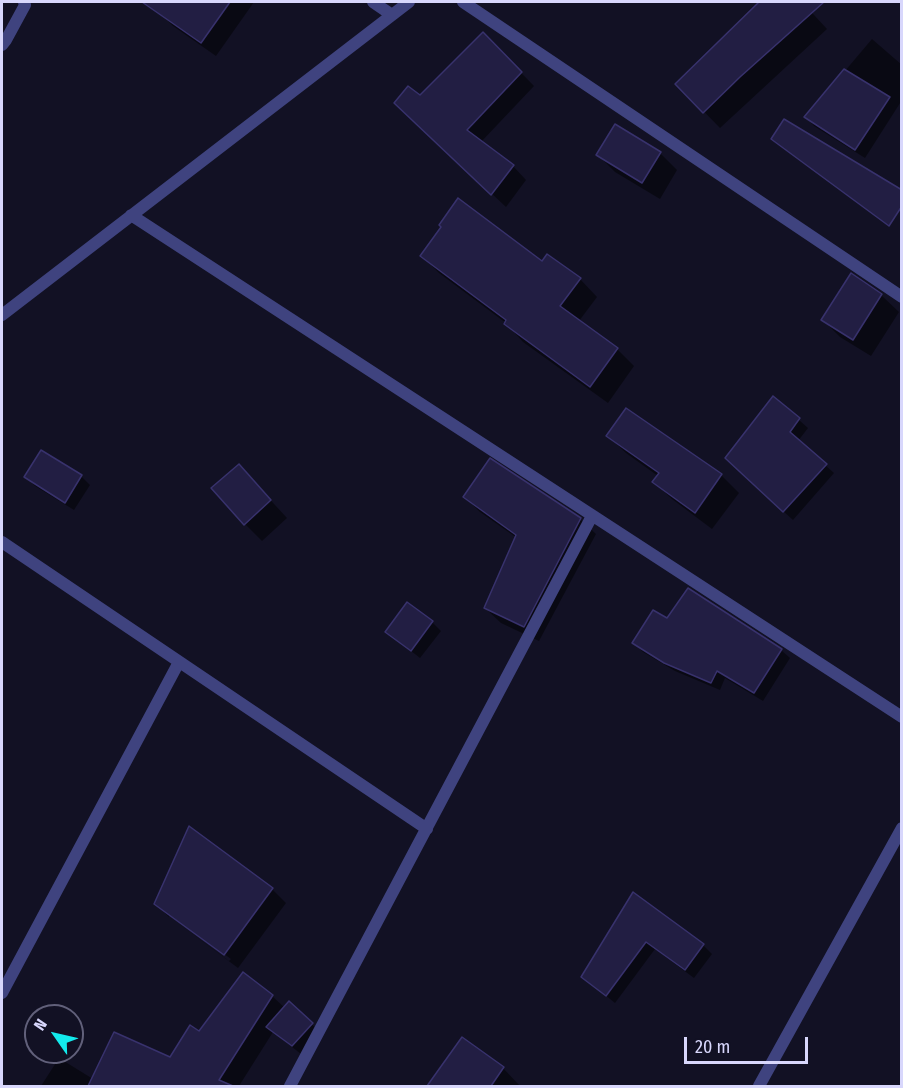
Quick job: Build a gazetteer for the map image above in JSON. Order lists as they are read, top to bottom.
{
  "scale_bar": "20 m",
  "north": "top left"
}
